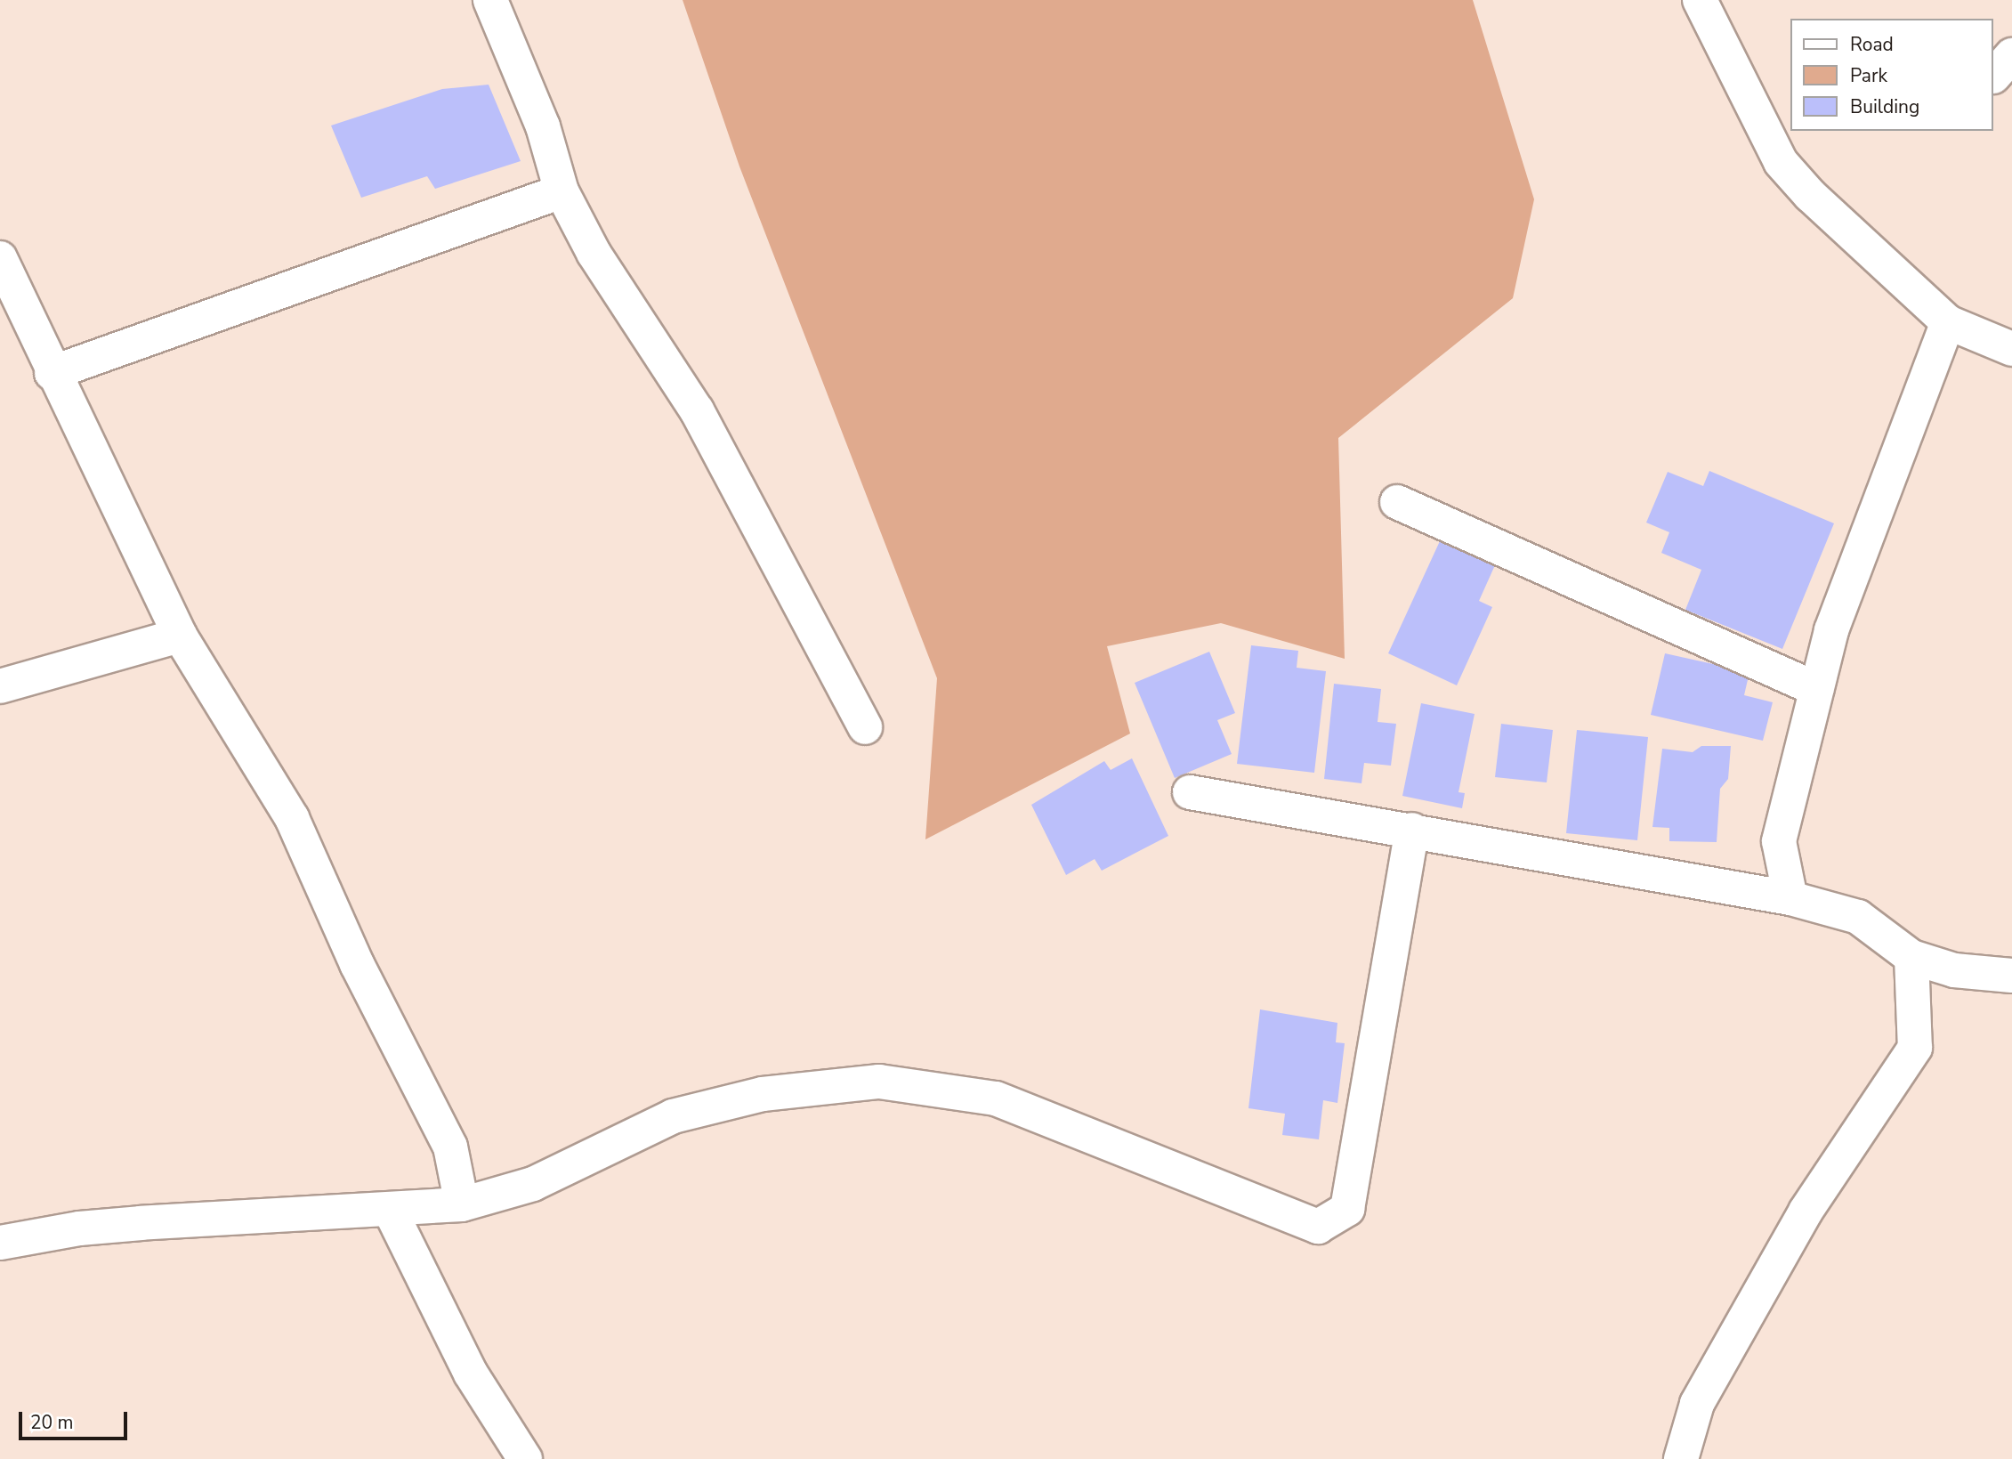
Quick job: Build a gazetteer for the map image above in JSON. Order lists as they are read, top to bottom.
{
  "legend": ["Road", "Park", "Building"],
  "scale_bar": "20 m"
}
